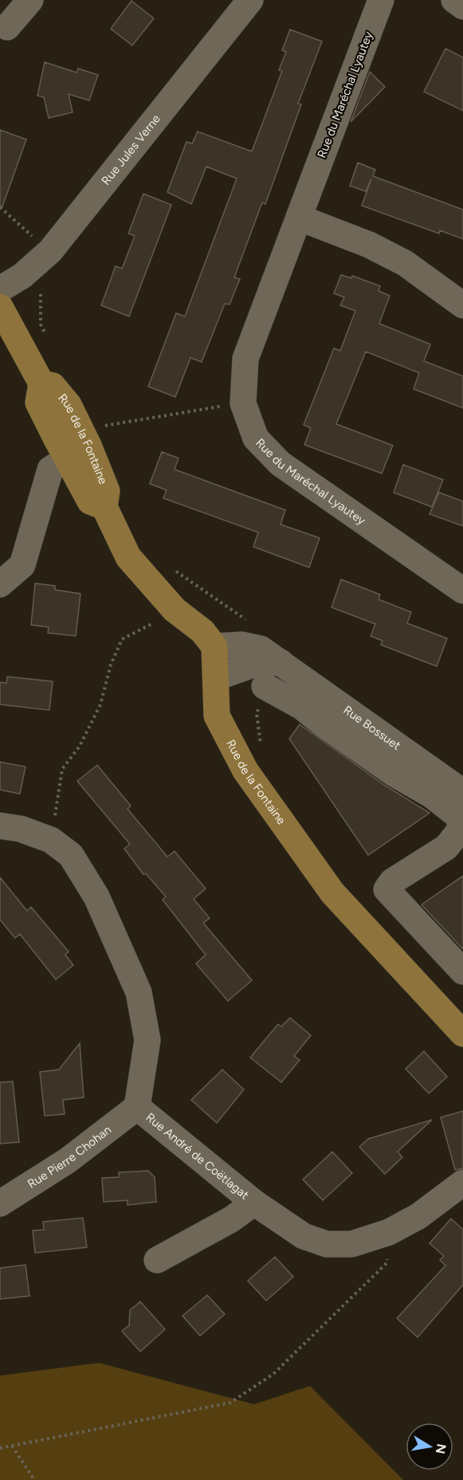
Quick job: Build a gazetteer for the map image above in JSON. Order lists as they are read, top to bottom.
{
  "streets": {
    "main road": ["Rue de la Fontaine"],
    "street": [
      "Rue du Maréchal Lyautey",
      "Rue Jules Verne",
      "Rue Bossuet",
      "Rue Pierre Chohan",
      "Rue André de Coëtlagat"
    ]
  },
  "crossings": [
    ["Rue de la Fontaine", "Rue Bossuet"],
    ["Rue Pierre Chohan", "Rue André de Coëtlagat"]
  ],
  "north": "right"
}
